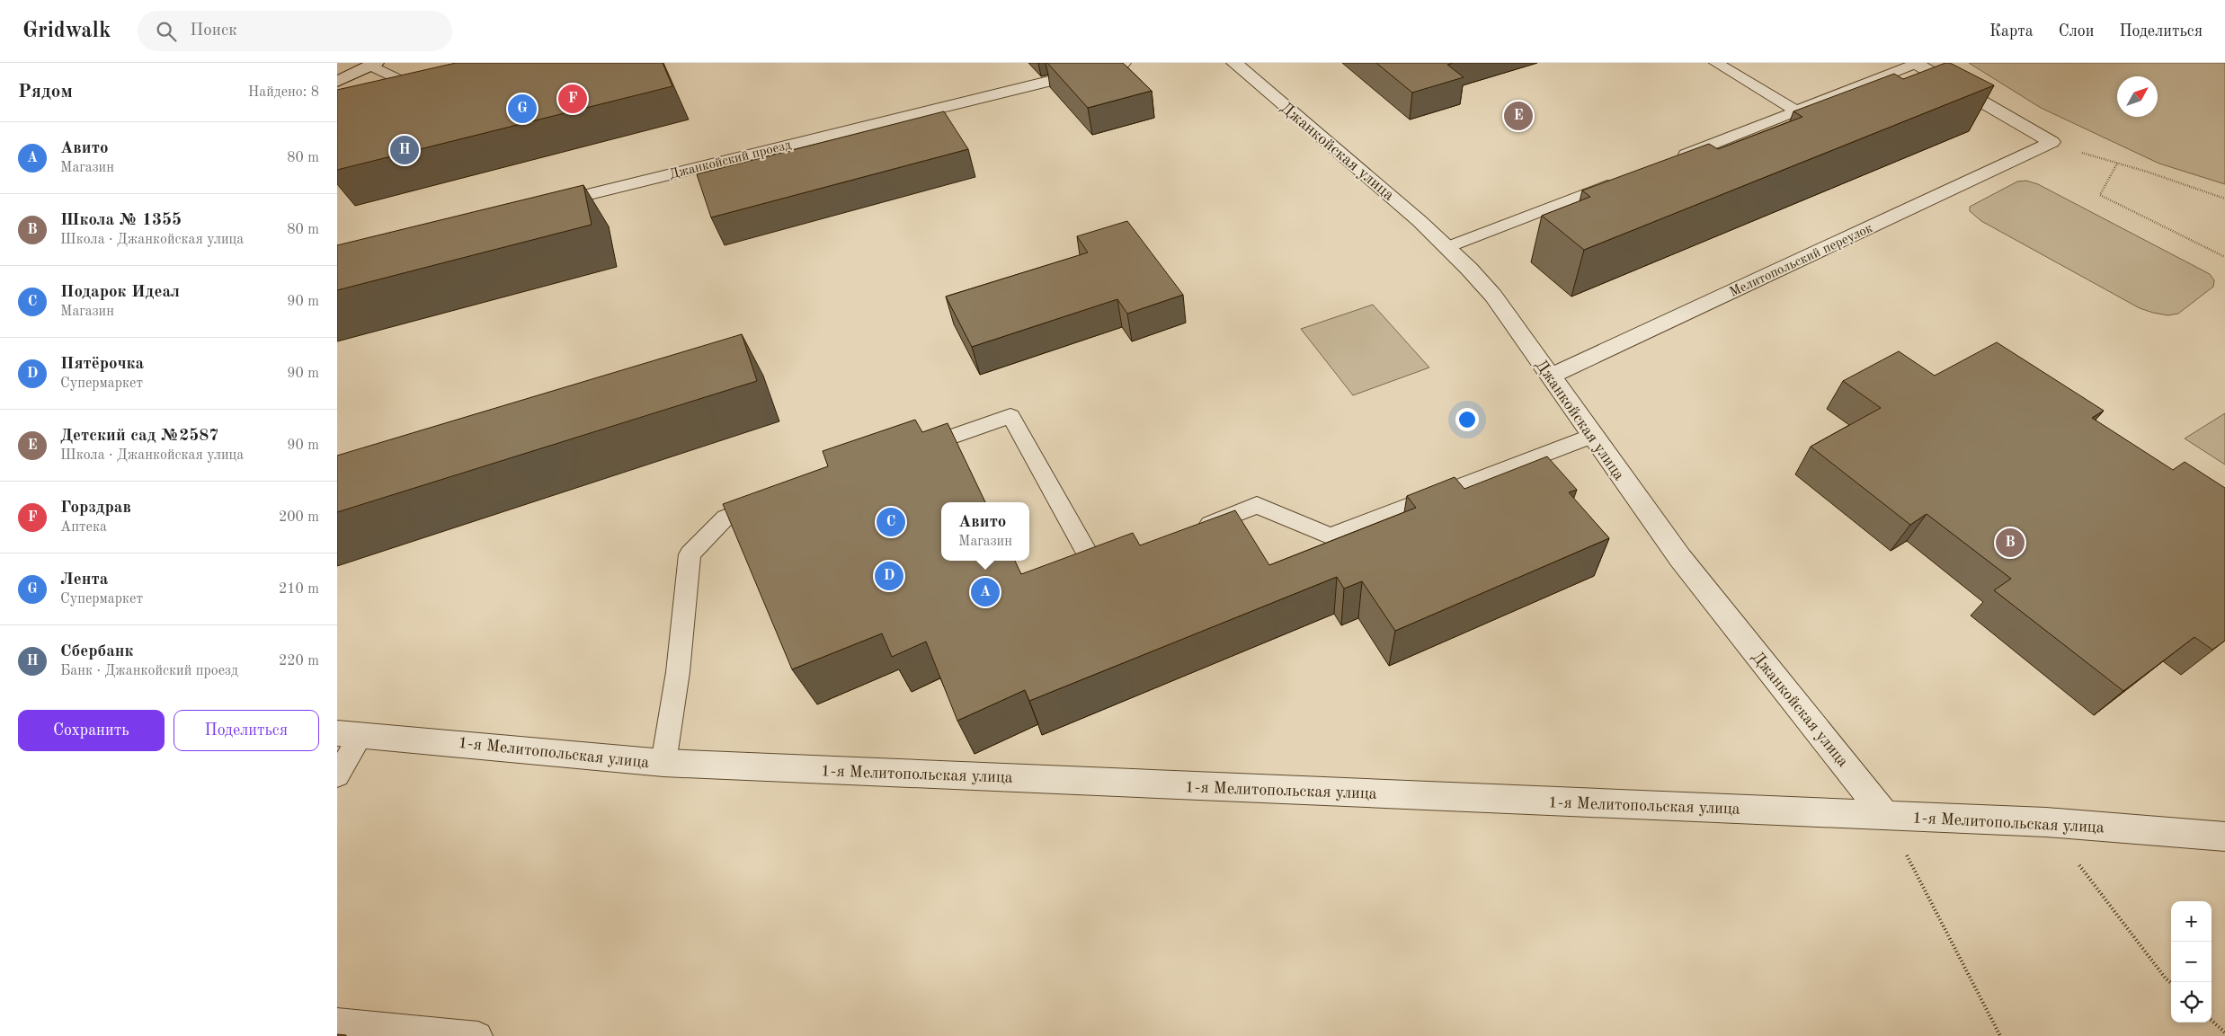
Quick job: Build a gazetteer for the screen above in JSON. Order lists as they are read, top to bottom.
{
  "streets": {
    "street": [
      "Джанкойская улица",
      "Джанкойский проезд",
      "Мелитопольский переулок",
      "1-я Мелитопольская улица"
    ]
  },
  "crossings": [
    ["Джанкойская улица", "Мелитопольский переулок"],
    ["Джанкойская улица", "1-я Мелитопольская улица"]
  ],
  "north": "top right",
  "page": {
    "header": "Gridwalk",
    "search": "Поиск",
    "nav": ["Карта", "Слои", "Поделиться"],
    "heading": ["Рядом", "Найдено: 8"],
    "pins": [
      "F",
      "G",
      "E",
      "H",
      "C",
      "B",
      "D",
      "A"
    ],
    "list": [
      {
        "mark": "A",
        "name": "Авито",
        "note": "Магазин",
        "value": "80 m"
      },
      {
        "mark": "B",
        "name": "Школа № 1355",
        "note": "Школа · Джанкойская улица",
        "value": "80 m"
      },
      {
        "mark": "C",
        "name": "Подарок Идеал",
        "note": "Магазин",
        "value": "90 m"
      },
      {
        "mark": "D",
        "name": "Пятёрочка",
        "note": "Супермаркет",
        "value": "90 m"
      },
      {
        "mark": "E",
        "name": "Детский сад №2587",
        "note": "Школа · Джанкойская улица",
        "value": "90 m"
      },
      {
        "mark": "F",
        "name": "Горздрав",
        "note": "Аптека",
        "value": "200 m"
      },
      {
        "mark": "G",
        "name": "Лента",
        "note": "Супермаркет",
        "value": "210 m"
      },
      {
        "mark": "H",
        "name": "Сбербанк",
        "note": "Банк · Джанкойский проезд",
        "value": "220 m"
      }
    ],
    "popup": ["Авито", "Магазин"],
    "buttons": ["Сохранить", "Поделиться"],
    "map_buttons": ["+", "−"]
  }
}
